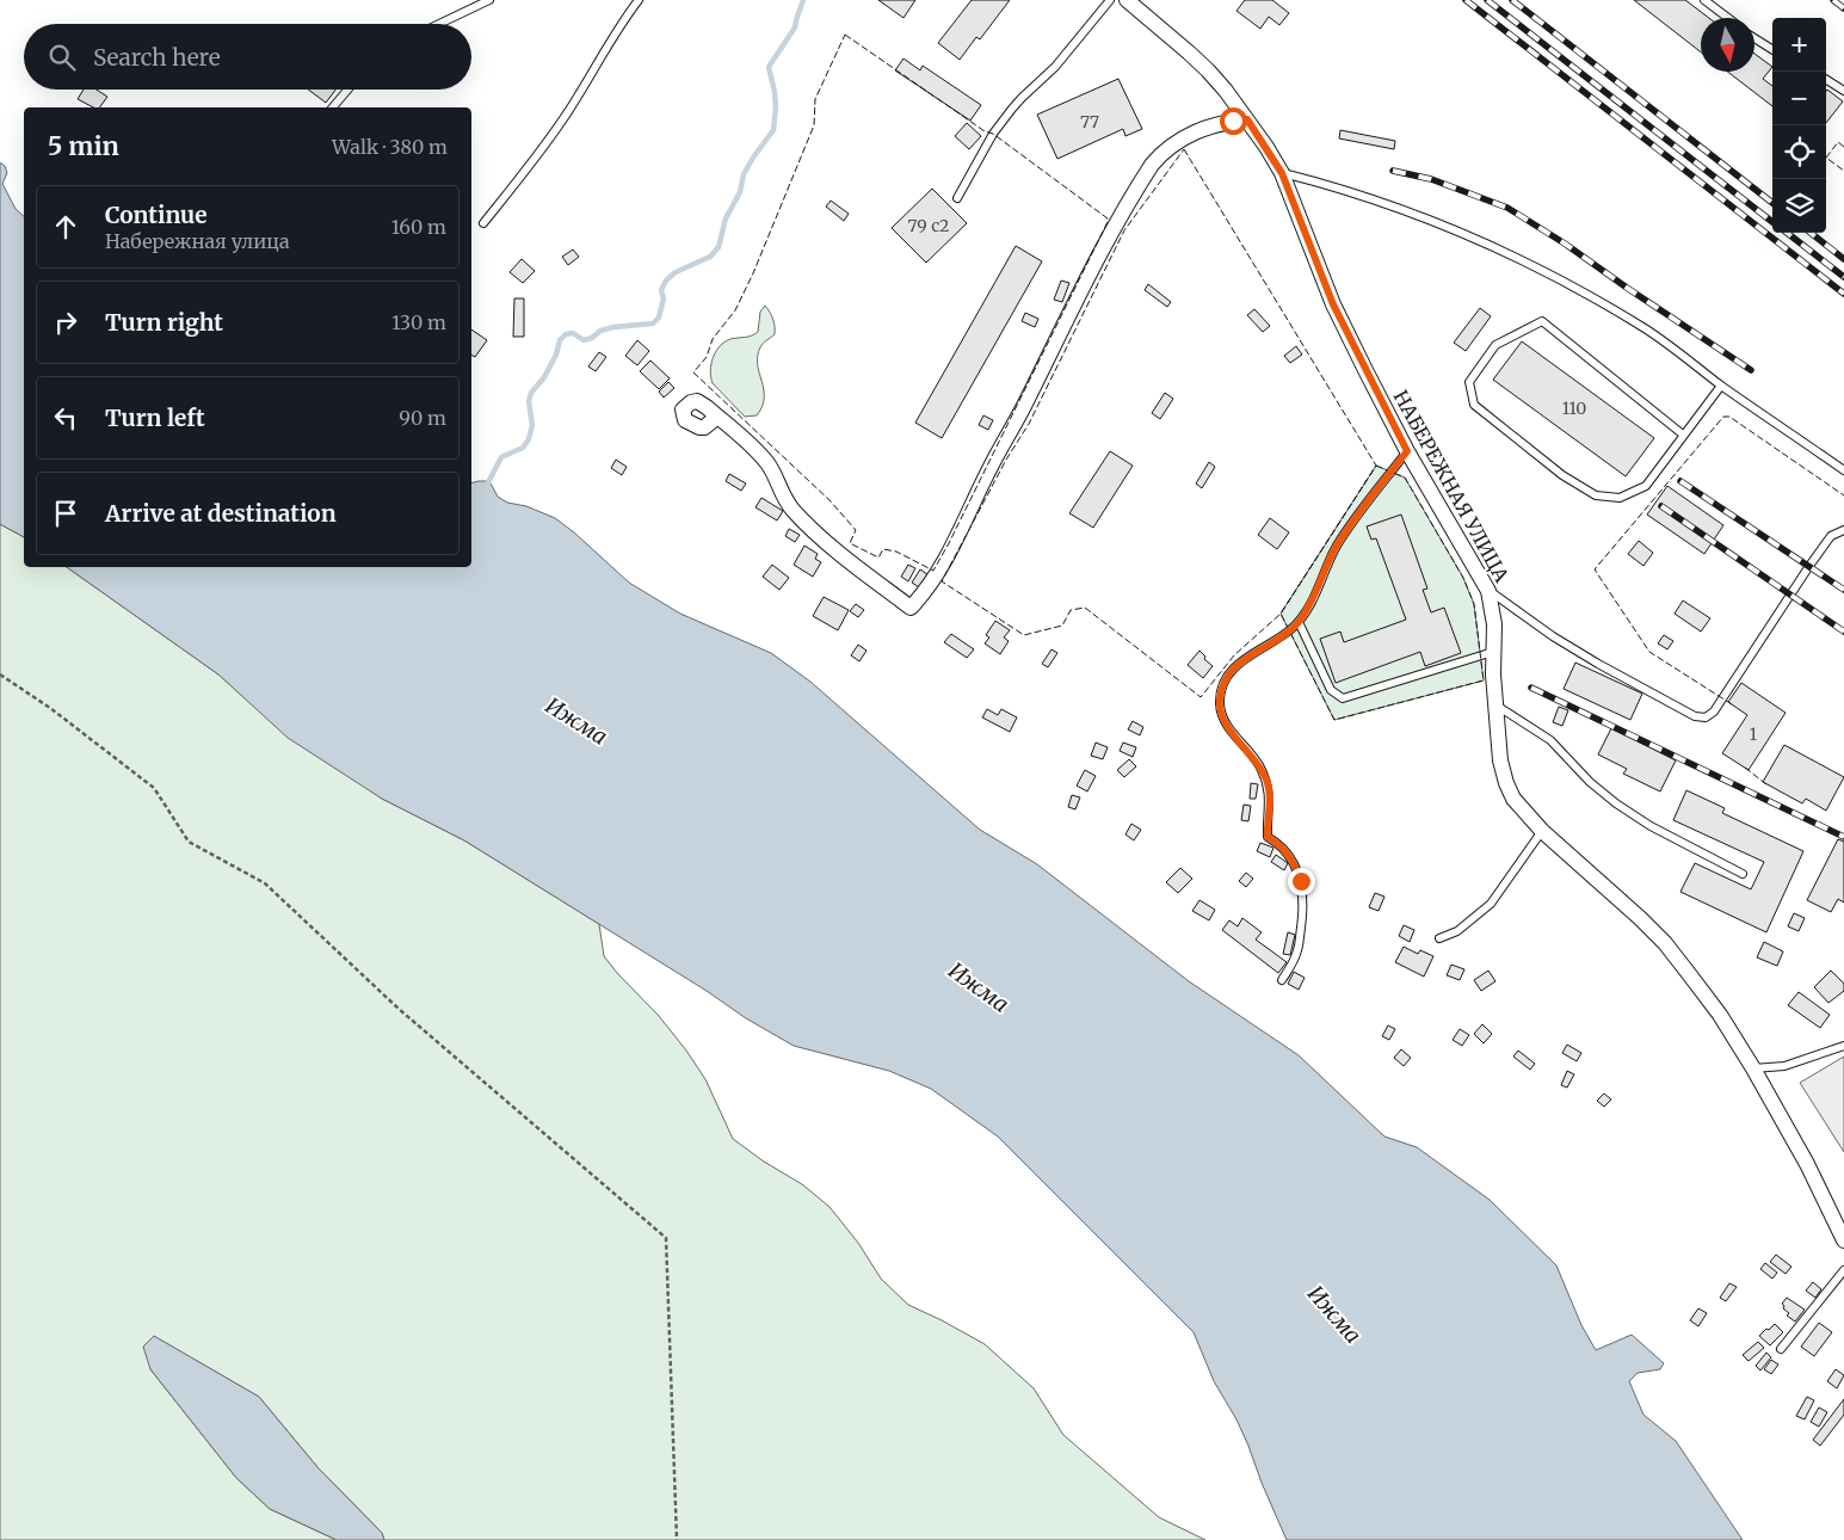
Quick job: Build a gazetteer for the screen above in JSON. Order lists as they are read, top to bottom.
{
  "streets": {
    "street": ["НАБЕРЕЖНАЯ УЛИЦА"]
  },
  "water": ["Ижма"],
  "house_numbers": [
    "77",
    "79 с2",
    "110",
    "1"
  ],
  "north": "bottom",
  "page": {
    "map_buttons": ["+", "−"],
    "search": "Search here",
    "heading": ["5 min", "Walk · 380 m"],
    "list": [
      ["Continue", "Набережная улица", "160 m"],
      ["Turn right", "130 m"],
      ["Turn left", "90 m"],
      "Arrive at destination"
    ]
  }
}
